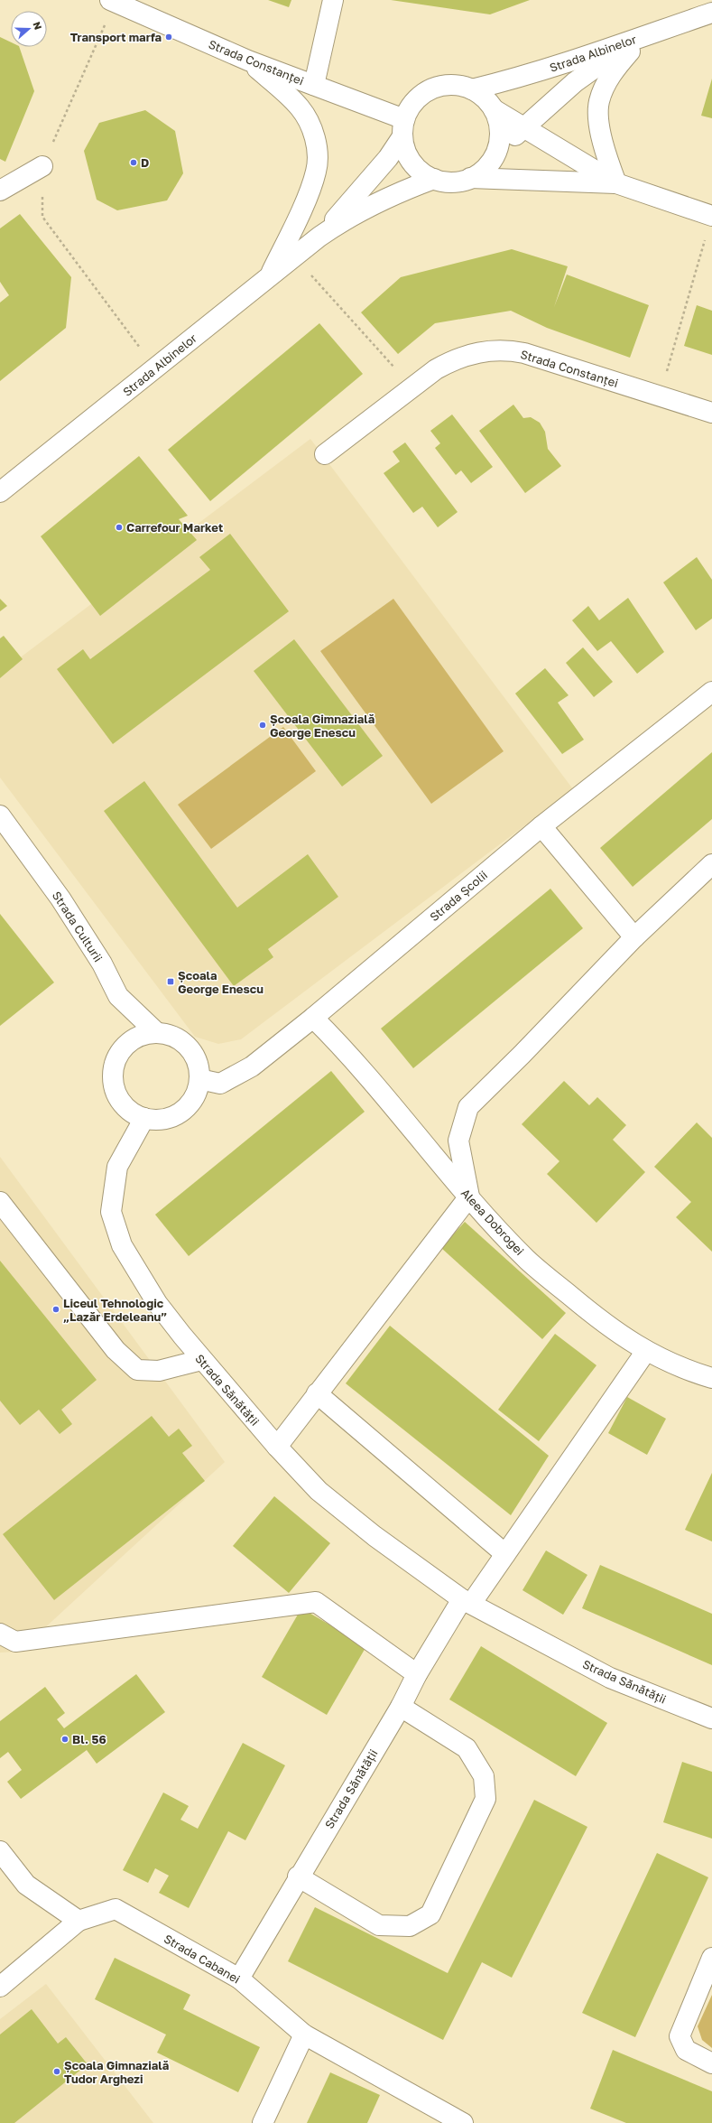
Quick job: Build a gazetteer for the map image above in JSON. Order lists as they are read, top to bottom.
{
  "streets": {
    "street": [
      "Strada Albinelor",
      "Strada Constanței",
      "Strada Școlii",
      "Strada Culturii",
      "Aleea Dobrogei",
      "Strada Sănătății",
      "Strada Cabanei"
    ]
  },
  "crossings": [
    ["Strada Albinelor", "Strada Constanței"],
    ["Strada Școlii", "Strada Culturii"],
    ["Strada Școlii", "Aleea Dobrogei"],
    ["Strada Școlii", "Strada Sănătății"],
    ["Strada Culturii", "Strada Sănătății"],
    ["Strada Sănătății", "Strada Cabanei"]
  ],
  "places": {
    "other": [
      "Transport marfa",
      "D",
      "Carrefour Market",
      "Școala Gimnazială George Enescu",
      "Liceul Tehnologic „Lazăr Erdeleanu”",
      "Bl. 56",
      "Școala Gimnazială Tudor Arghezi"
    ],
    "transit": ["Școala George Enescu"]
  },
  "north": "right"
}
